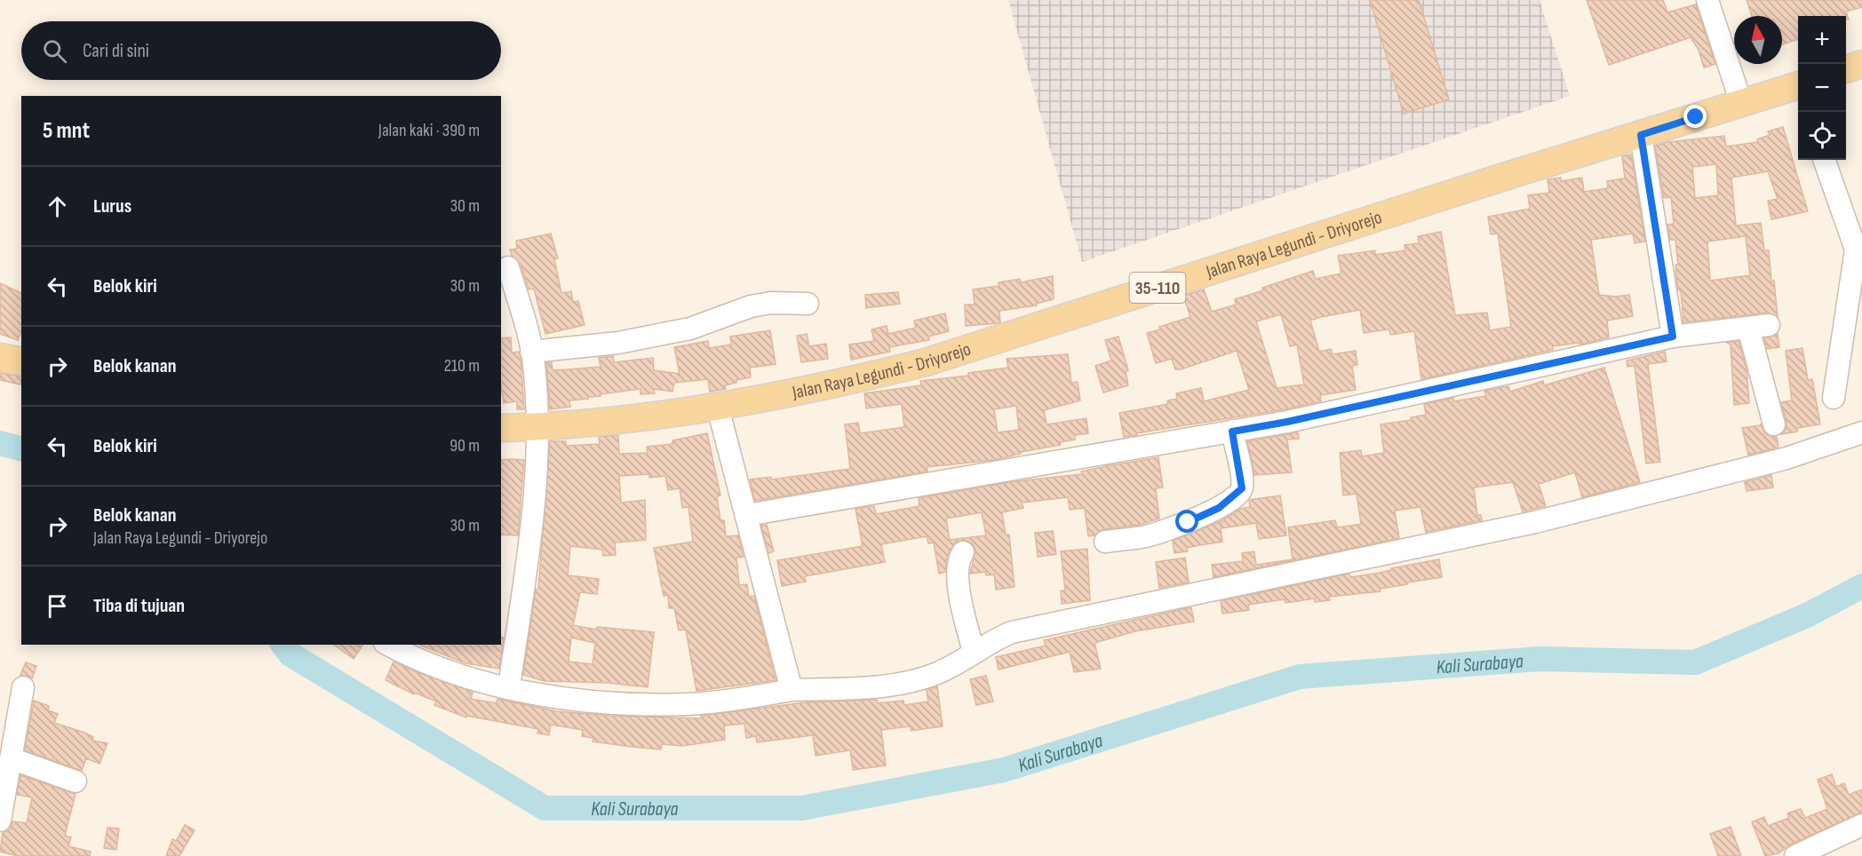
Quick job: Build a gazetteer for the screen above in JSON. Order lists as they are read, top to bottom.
{
  "streets": {
    "main road": ["Jalan Raya Legundi - Driyorejo", "35-110"]
  },
  "water": ["Kali Surabaya"],
  "north": "top",
  "page": {
    "map_buttons": ["+", "−"],
    "search": "Cari di sini",
    "heading": ["5 mnt", "Jalan kaki · 390 m"],
    "list": [
      ["Lurus", "30 m"],
      ["Belok kiri", "30 m"],
      ["Belok kanan", "210 m"],
      ["Belok kiri", "90 m"],
      ["Belok kanan", "Jalan Raya Legundi - Driyorejo", "30 m"],
      "Tiba di tujuan"
    ]
  }
}
